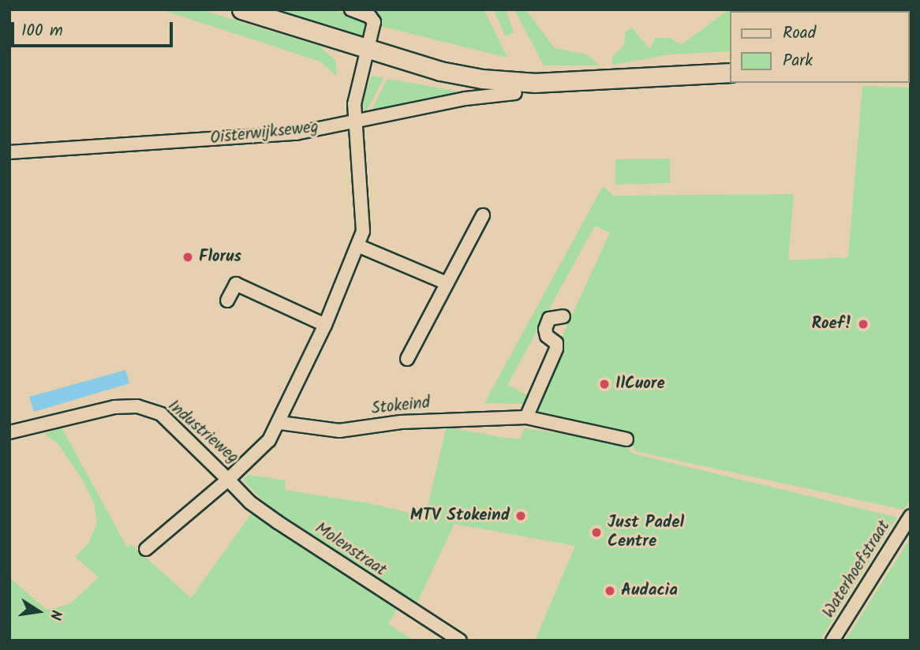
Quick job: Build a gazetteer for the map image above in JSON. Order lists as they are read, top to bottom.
{
  "streets": {
    "street": [
      "Oisterwijkseweg",
      "Stokeind",
      "Industrieweg",
      "Molenstraat",
      "Waterhoefstraat"
    ]
  },
  "crossings": [
    ["Oisterwijkseweg", "Industrieweg"],
    ["Stokeind", "Industrieweg"],
    ["Industrieweg", "Molenstraat"]
  ],
  "places": [
    "Florus",
    "Roef!",
    "IlCuore",
    "MTV Stokeind",
    "Just Padel Centre",
    "Audacia"
  ],
  "legend": ["Road", "Park"],
  "scale_bar": "100 m",
  "north": "right"
}
